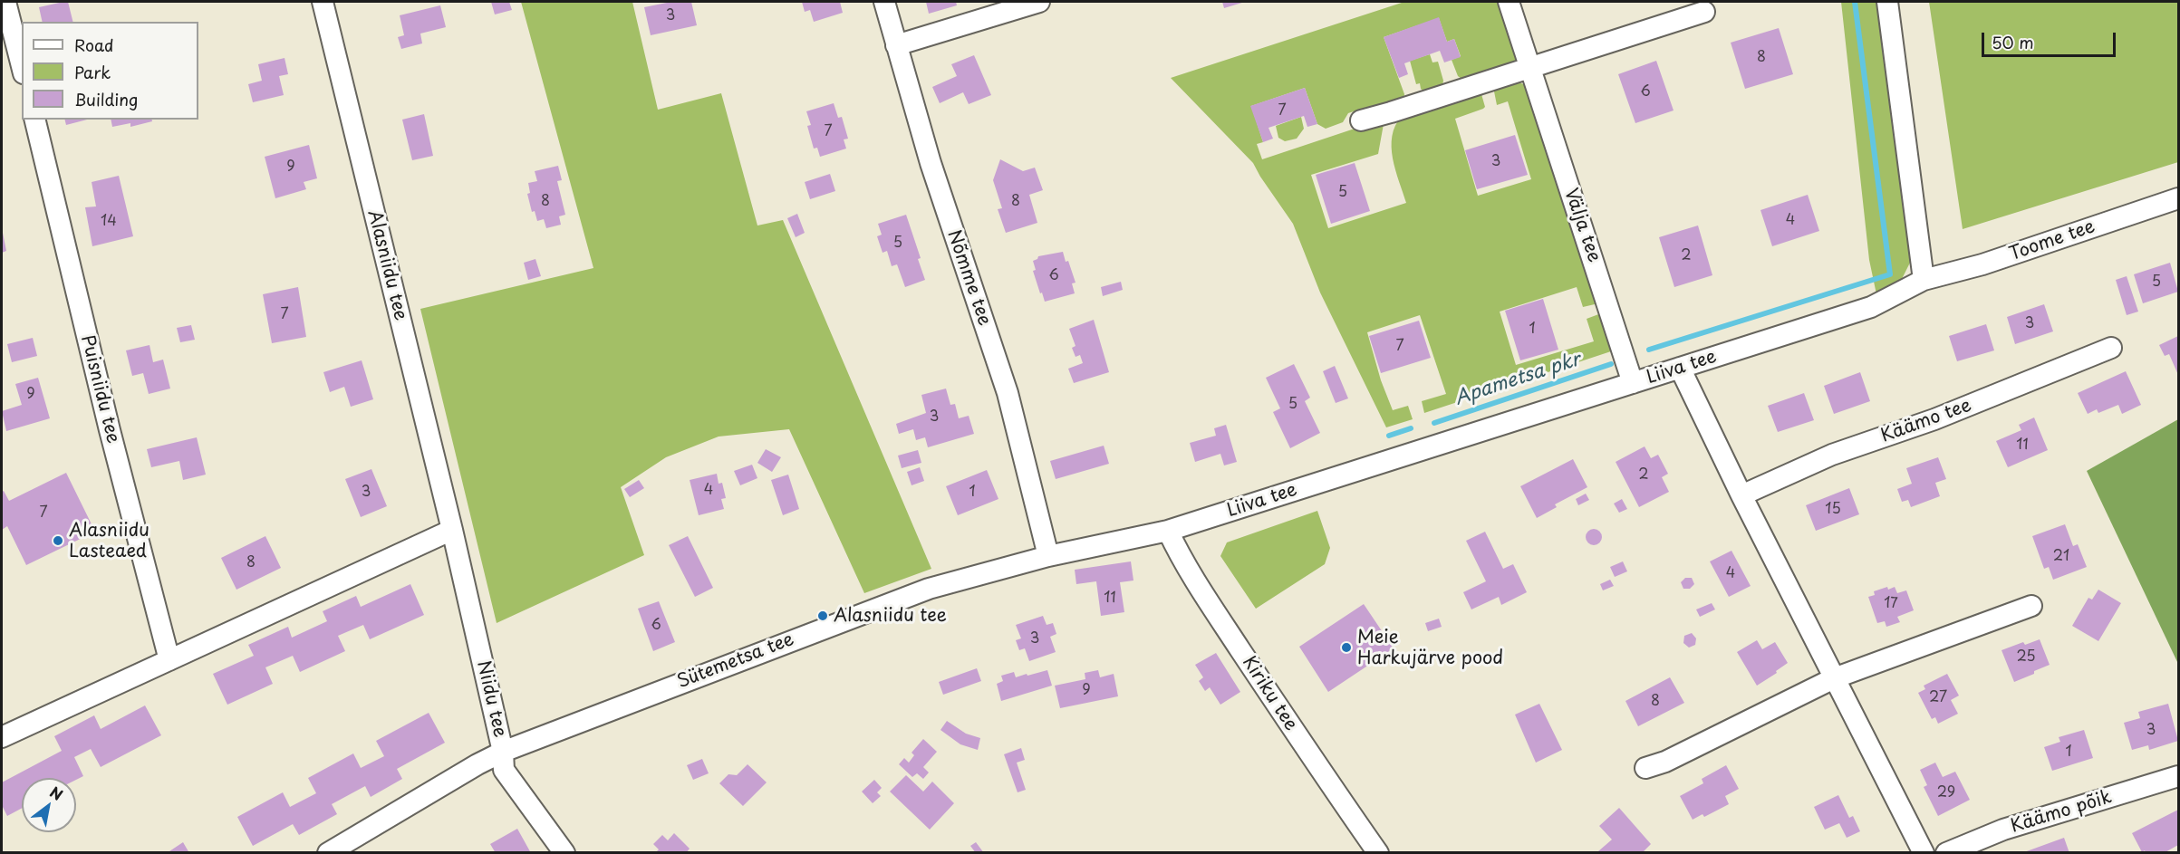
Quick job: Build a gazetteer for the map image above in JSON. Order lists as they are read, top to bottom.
{
  "streets": {
    "street": [
      "Välja tee",
      "Toome tee",
      "Alasniidu tee",
      "Nõmme tee",
      "Liiva tee",
      "Puisniidu tee",
      "Käämo tee",
      "Sütemetsa tee",
      "Kiriku tee",
      "Niidu tee",
      "Käämo põik"
    ]
  },
  "crossings": [
    ["Välja tee", "Liiva tee"],
    ["Toome tee", "Liiva tee"],
    ["Alasniidu tee", "Niidu tee"],
    ["Nõmme tee", "Sütemetsa tee"],
    ["Liiva tee", "Sütemetsa tee"],
    ["Liiva tee", "Kiriku tee"],
    ["Sütemetsa tee", "Kiriku tee"],
    ["Sütemetsa tee", "Niidu tee"]
  ],
  "water": ["Apametsa pkr"],
  "places": ["Alasniidu Lasteaed", "Alasniidu tee", "Meie Harkujärve pood"],
  "house_numbers": [
    "3",
    "8",
    "6",
    "7",
    "7",
    "3",
    "9",
    "5",
    "8",
    "8",
    "4",
    "14",
    "5",
    "2",
    "6",
    "5",
    "7",
    "3",
    "1",
    "7",
    "9",
    "5",
    "3",
    "11",
    "2",
    "4",
    "3",
    "1",
    "15",
    "7",
    "21",
    "8",
    "4",
    "11",
    "17",
    "6",
    "3",
    "25",
    "9",
    "27",
    "8",
    "3",
    "1",
    "29"
  ],
  "legend": ["Road", "Park", "Building"],
  "scale_bar": "50 m",
  "north": "top right"
}
